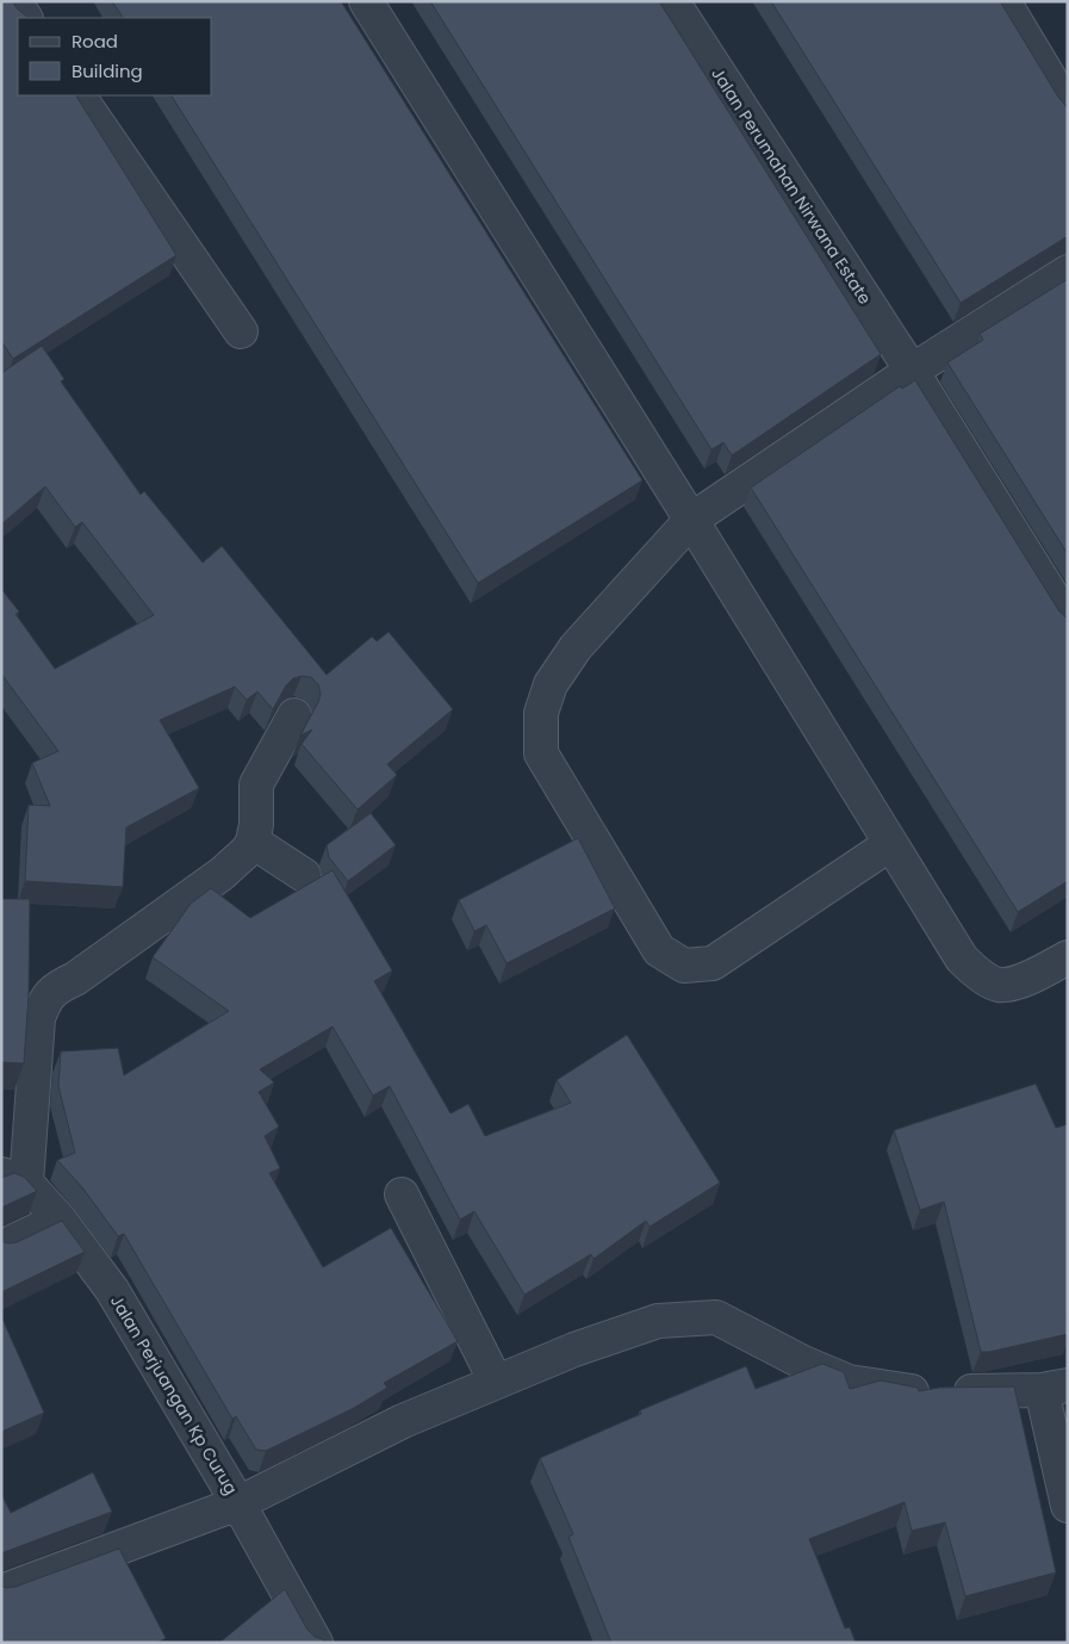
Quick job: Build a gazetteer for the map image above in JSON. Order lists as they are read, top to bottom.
{
  "streets": {
    "street": ["Jalan Perumahan Nirwana Estate", "Jalan Perjuangan Kp Curug"]
  },
  "legend": ["Road", "Building"]
}
